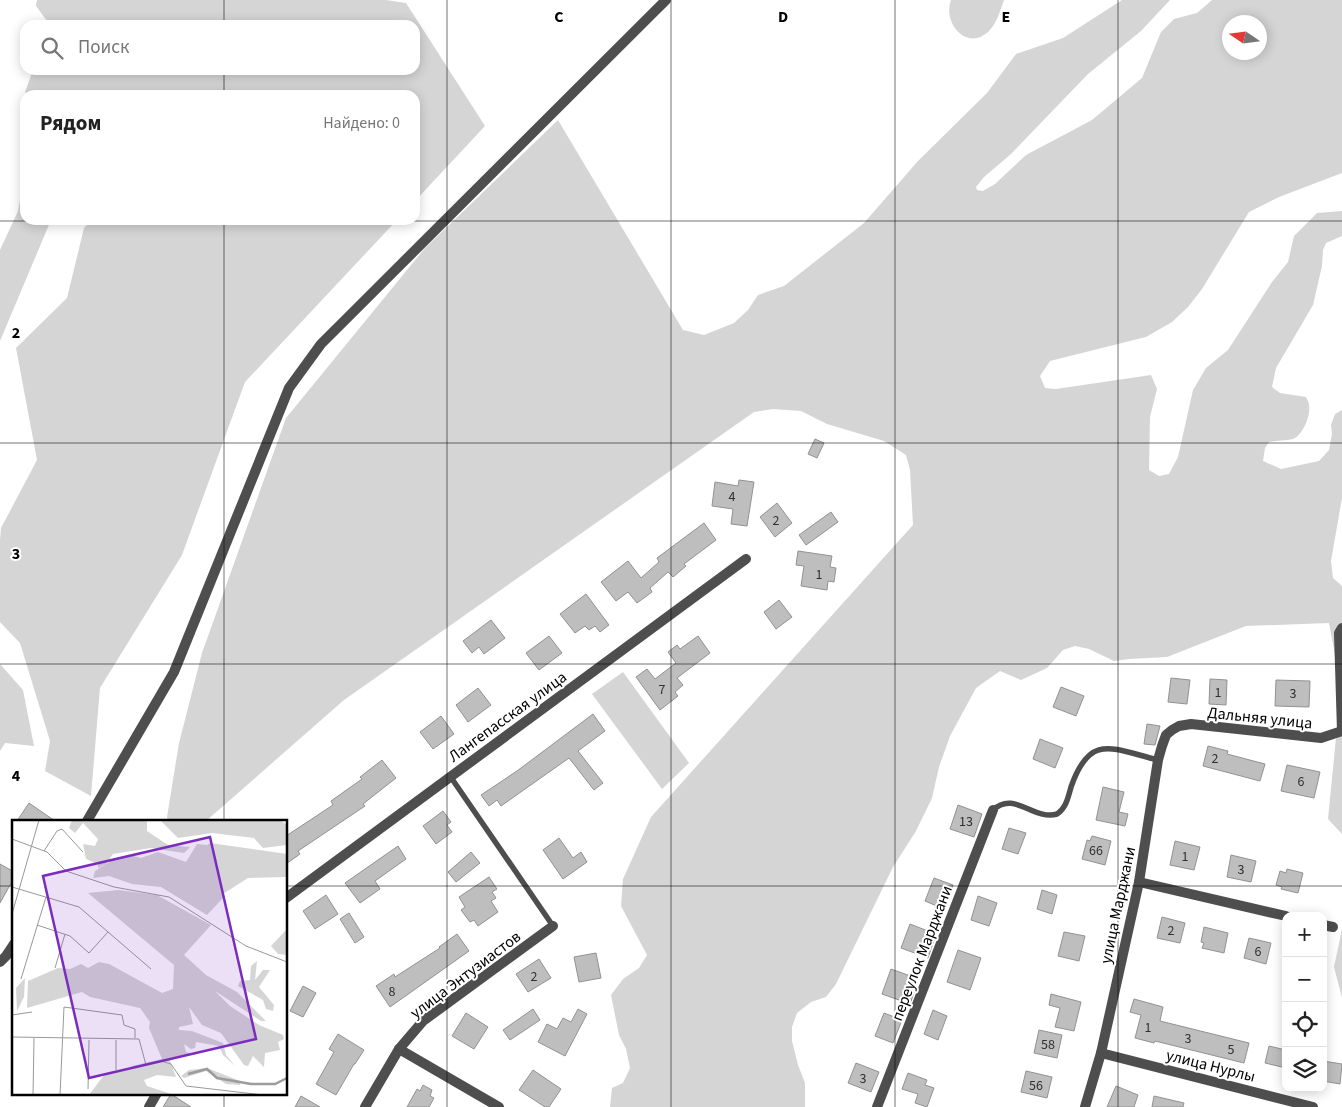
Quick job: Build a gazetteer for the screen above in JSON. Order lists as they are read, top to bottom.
{
  "streets": {
    "street": [
      "Лангепасская улица",
      "Дальняя улица",
      "улица Марджани",
      "переулок Марджани",
      "улица Энтузиастов",
      "улица Нурлы"
    ]
  },
  "crossings": [
    ["Дальняя улица", "улица Марджани"],
    ["улица Марджани", "улица Нурлы"]
  ],
  "house_numbers": [
    "4",
    "2",
    "1",
    "7",
    "1",
    "3",
    "2",
    "6",
    "13",
    "66",
    "1",
    "3",
    "2",
    "6",
    "2",
    "8",
    "1",
    "3",
    "58",
    "5",
    "3",
    "56"
  ],
  "north": "left",
  "page": {
    "search": "Поиск",
    "heading": ["Рядом", "Найдено: 0"],
    "map_buttons": ["+", "−"]
  },
  "grid": {
    "columns": ["C", "D", "E"],
    "rows": ["2", "3", "4"]
  }
}
